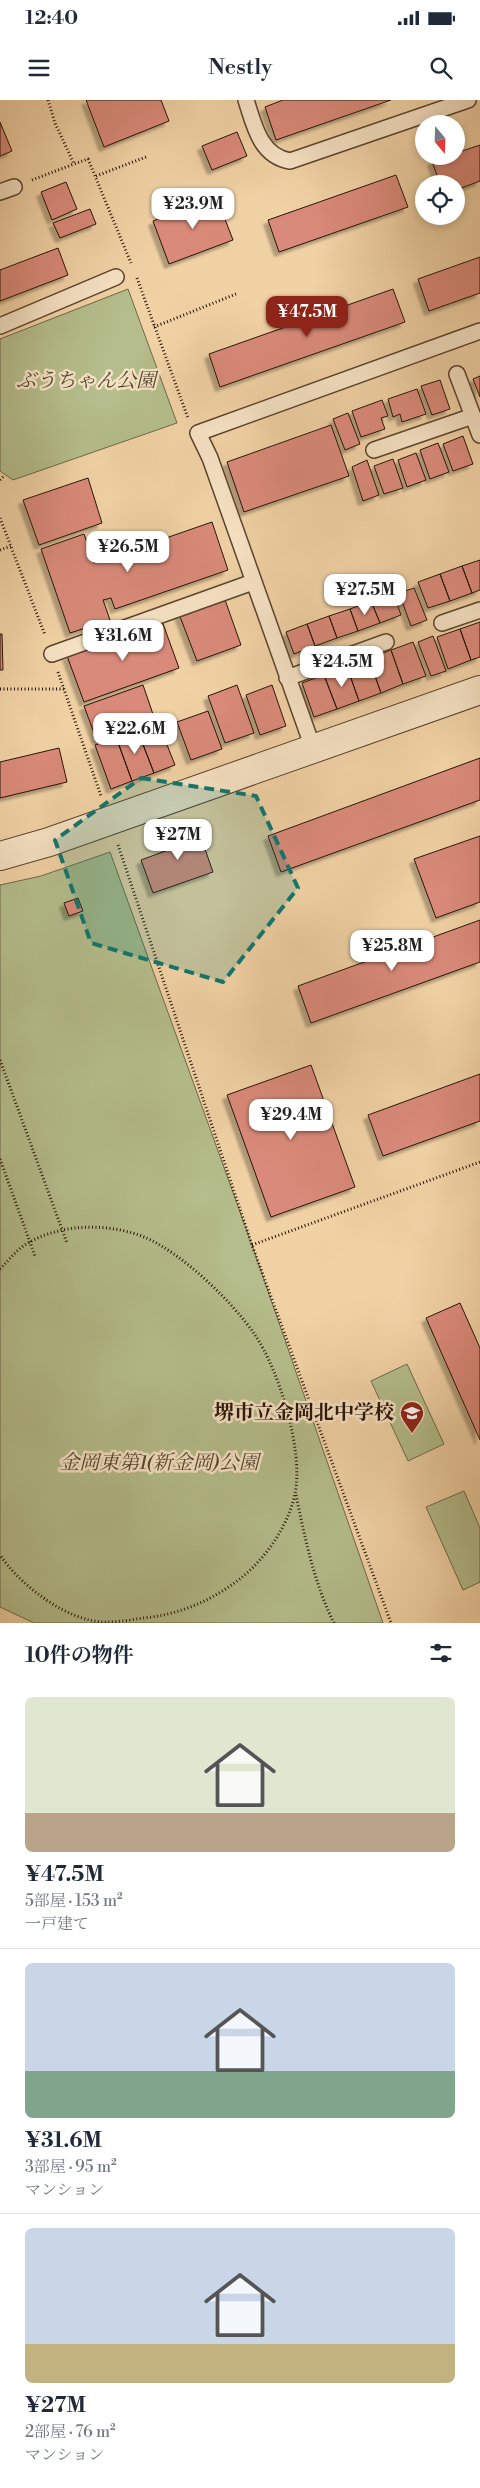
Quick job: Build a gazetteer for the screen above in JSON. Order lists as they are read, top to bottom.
{
  "parks": ["ぶうちゃん公園", "金岡東第1(新金岡)公園"],
  "places": {
    "school or university": ["堺市立金岡北中学校"]
  },
  "north": "bottom",
  "page": {
    "status": "12:40",
    "header": "Nestly",
    "price": [
      "¥23.9M",
      "¥47.5M",
      "¥26.5M",
      "¥27.5M",
      "¥31.6M",
      "¥24.5M",
      "¥22.6M",
      "¥27M",
      "¥25.8M",
      "¥29.4M"
    ],
    "heading": "10件の物件",
    "list": [
      {
        "name": "¥47.5M",
        "note": "5部屋 · 153 m² · 一戸建て"
      },
      {
        "name": "¥31.6M",
        "note": "3部屋 · 95 m² · マンション"
      },
      {
        "name": "¥27M",
        "note": "2部屋 · 76 m² · マンション"
      }
    ]
  }
}
